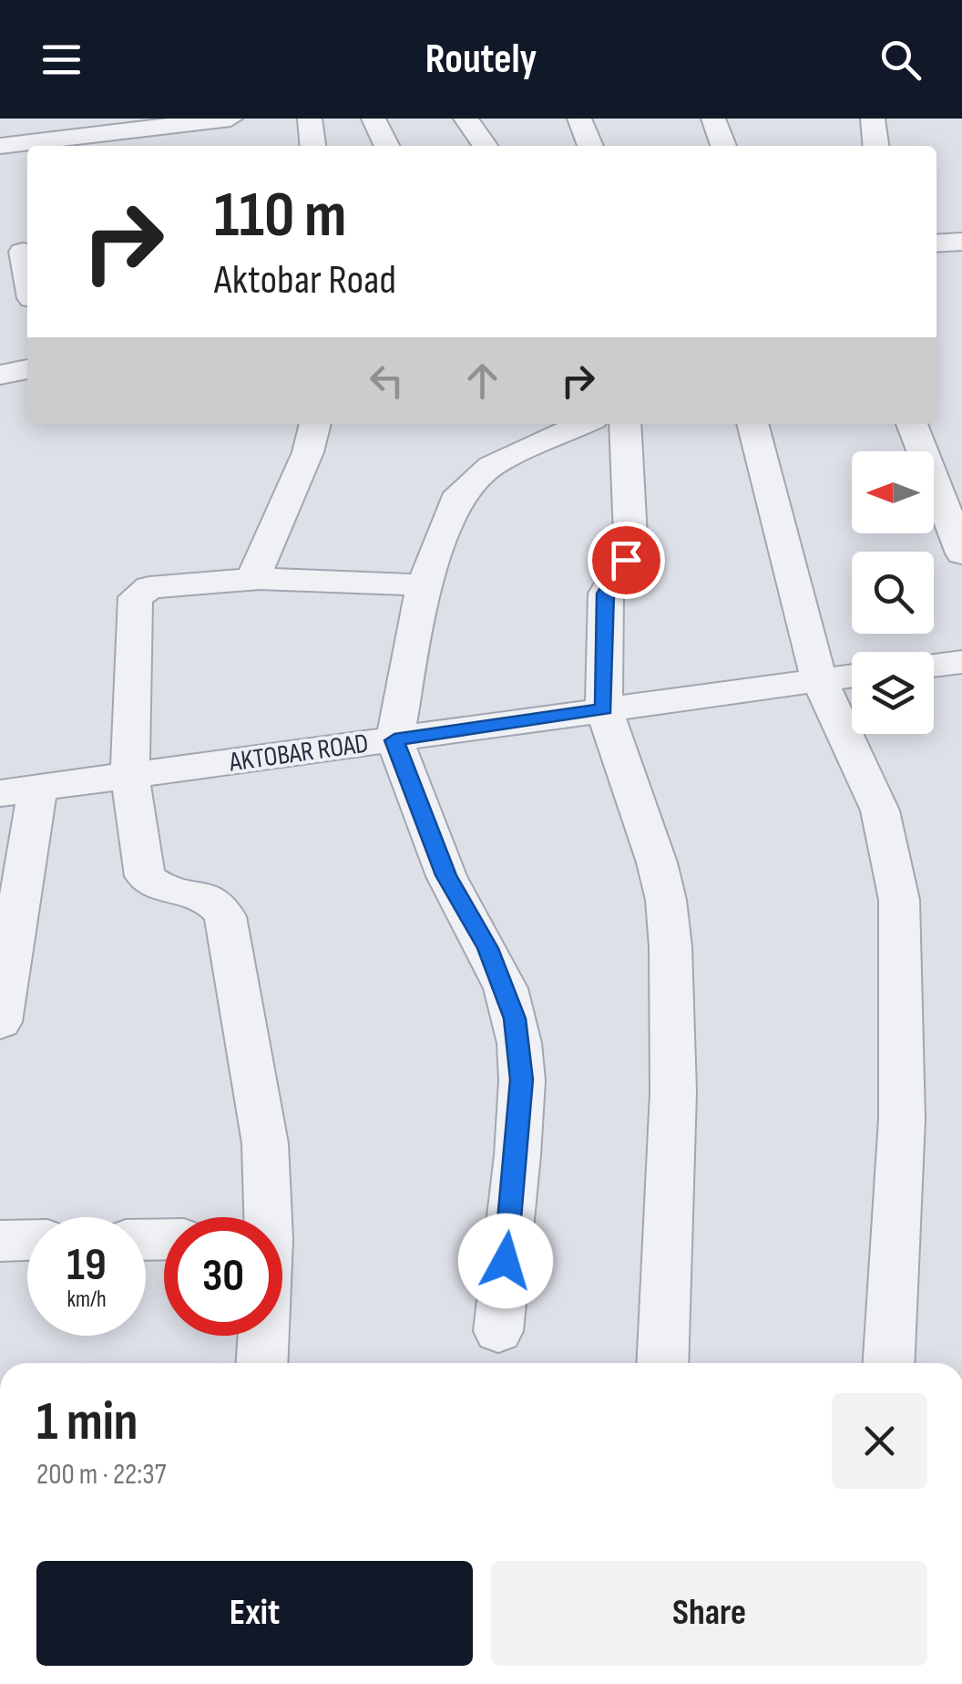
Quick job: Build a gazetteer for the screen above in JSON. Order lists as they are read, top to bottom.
{
  "streets": {
    "street": ["AKTOBAR ROAD"]
  },
  "north": "left",
  "page": {
    "header": "Routely",
    "turn": ["110 m", "Aktobar Road"],
    "speed": "19 km/h",
    "limit": "30",
    "heading": ["1 min", "200 m · 22:37"],
    "buttons": ["Exit", "Share"]
  }
}
